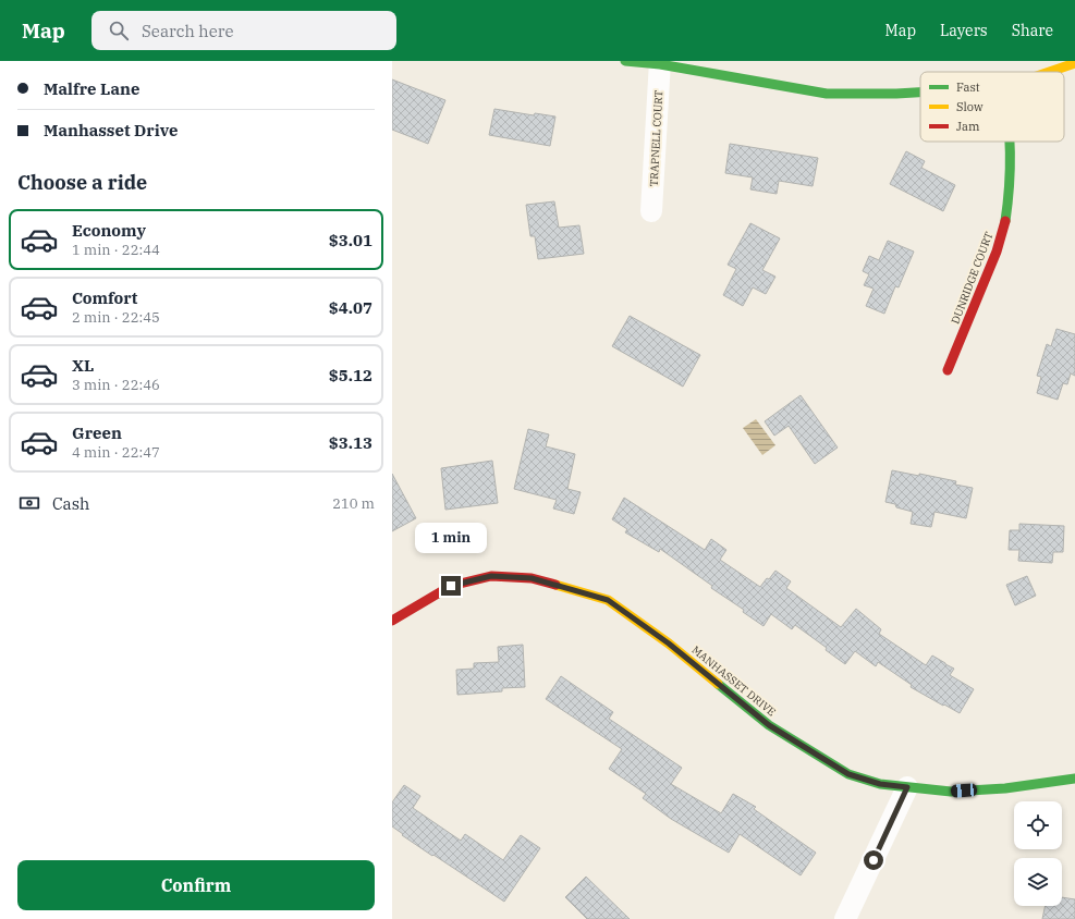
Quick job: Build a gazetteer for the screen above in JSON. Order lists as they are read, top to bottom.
{
  "streets": {
    "street": ["TRAPNELL COURT", "DUNRIDGE COURT", "MANHASSET DRIVE"]
  },
  "legend": ["Fast", "Slow", "Jam"],
  "page": {
    "header": "Map",
    "search": "Search here",
    "nav": ["Map", "Layers", "Share"],
    "banner": ["Malfre Lane", "Manhasset Drive"],
    "heading": "Choose a ride",
    "list": [
      {
        "name": "Economy",
        "note": "1 min · 22:44",
        "value": "$3.01"
      },
      {
        "name": "Comfort",
        "note": "2 min · 22:45",
        "value": "$4.07"
      },
      {
        "name": "XL",
        "note": "3 min · 22:46",
        "value": "$5.12"
      },
      {
        "name": "Green",
        "note": "4 min · 22:47",
        "value": "$3.13"
      }
    ],
    "pay": ["Cash", "210 m"],
    "bubble": "1 min",
    "buttons": "Confirm"
  }
}
